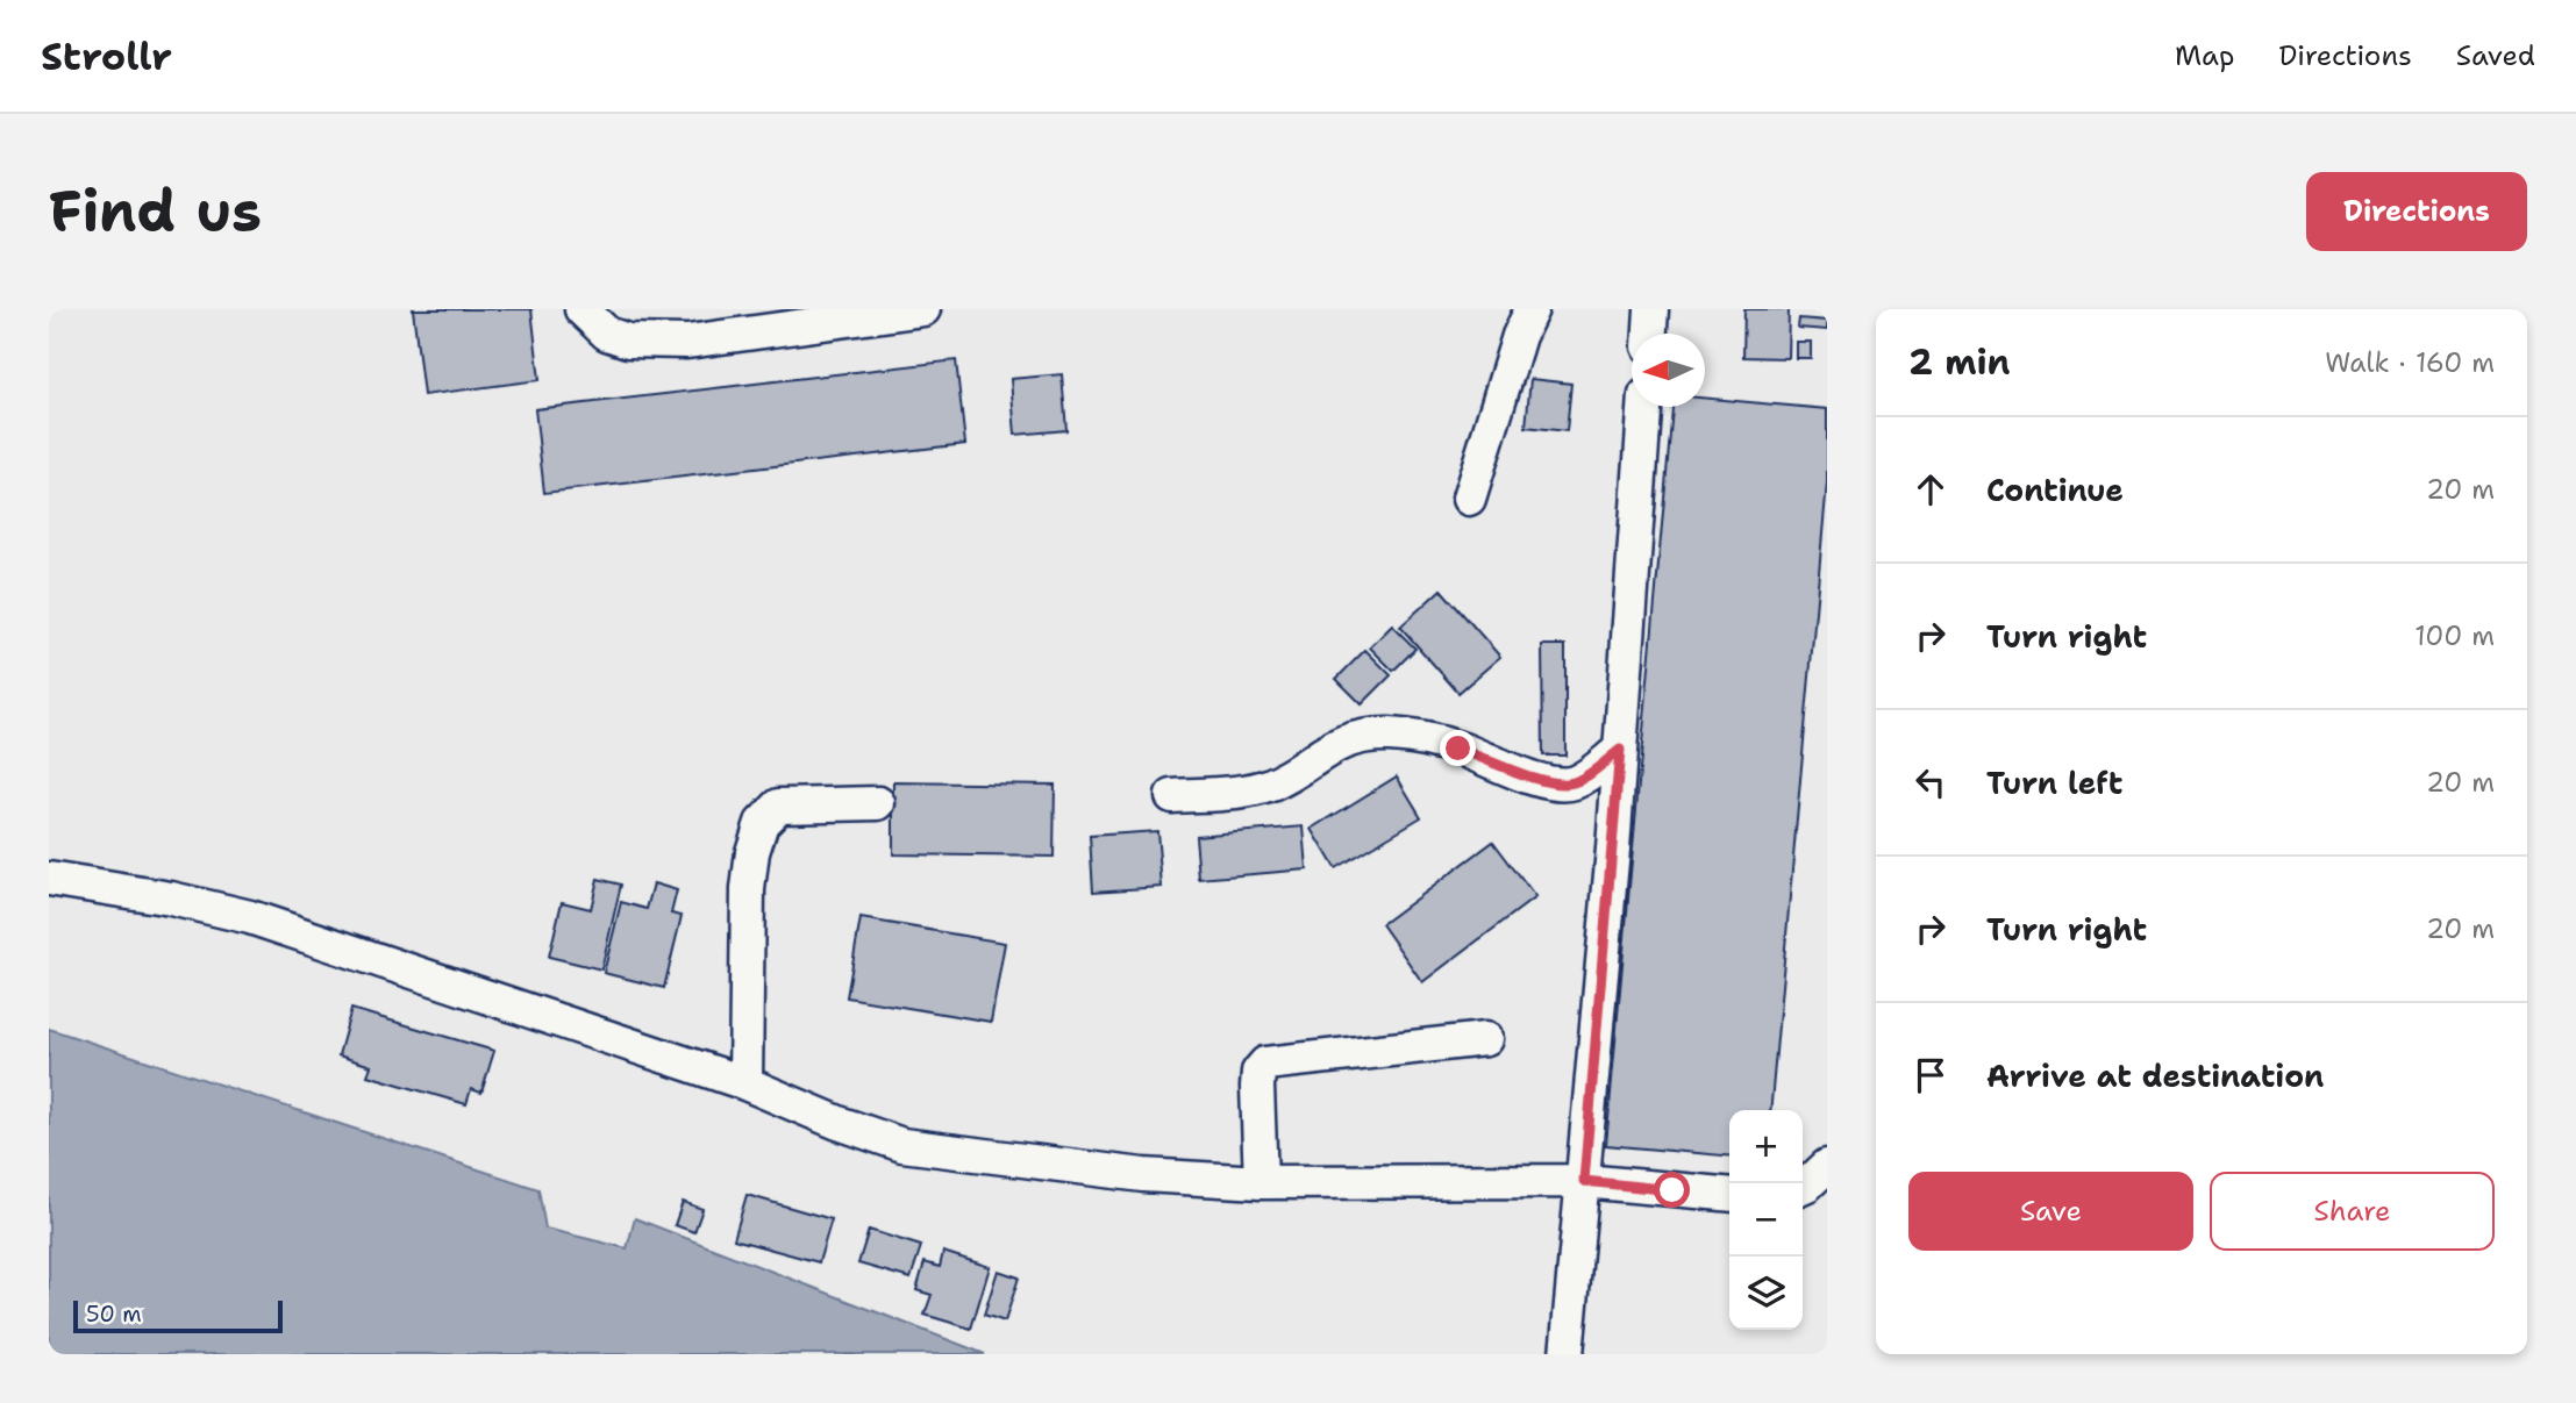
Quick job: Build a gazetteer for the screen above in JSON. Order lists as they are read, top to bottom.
{
  "scale_bar": "50 m",
  "north": "left",
  "page": {
    "header": "Strollr",
    "nav": ["Map", "Directions", "Saved"],
    "buttons": [
      "Directions",
      ["Save", "Share"]
    ],
    "title": "Find us",
    "heading": ["2 min", "Walk · 160 m"],
    "list": [
      ["Continue", "20 m"],
      ["Turn right", "100 m"],
      ["Turn left", "20 m"],
      ["Turn right", "20 m"],
      "Arrive at destination"
    ],
    "map_buttons": ["+", "−"],
    "scale": "50 m"
  }
}
